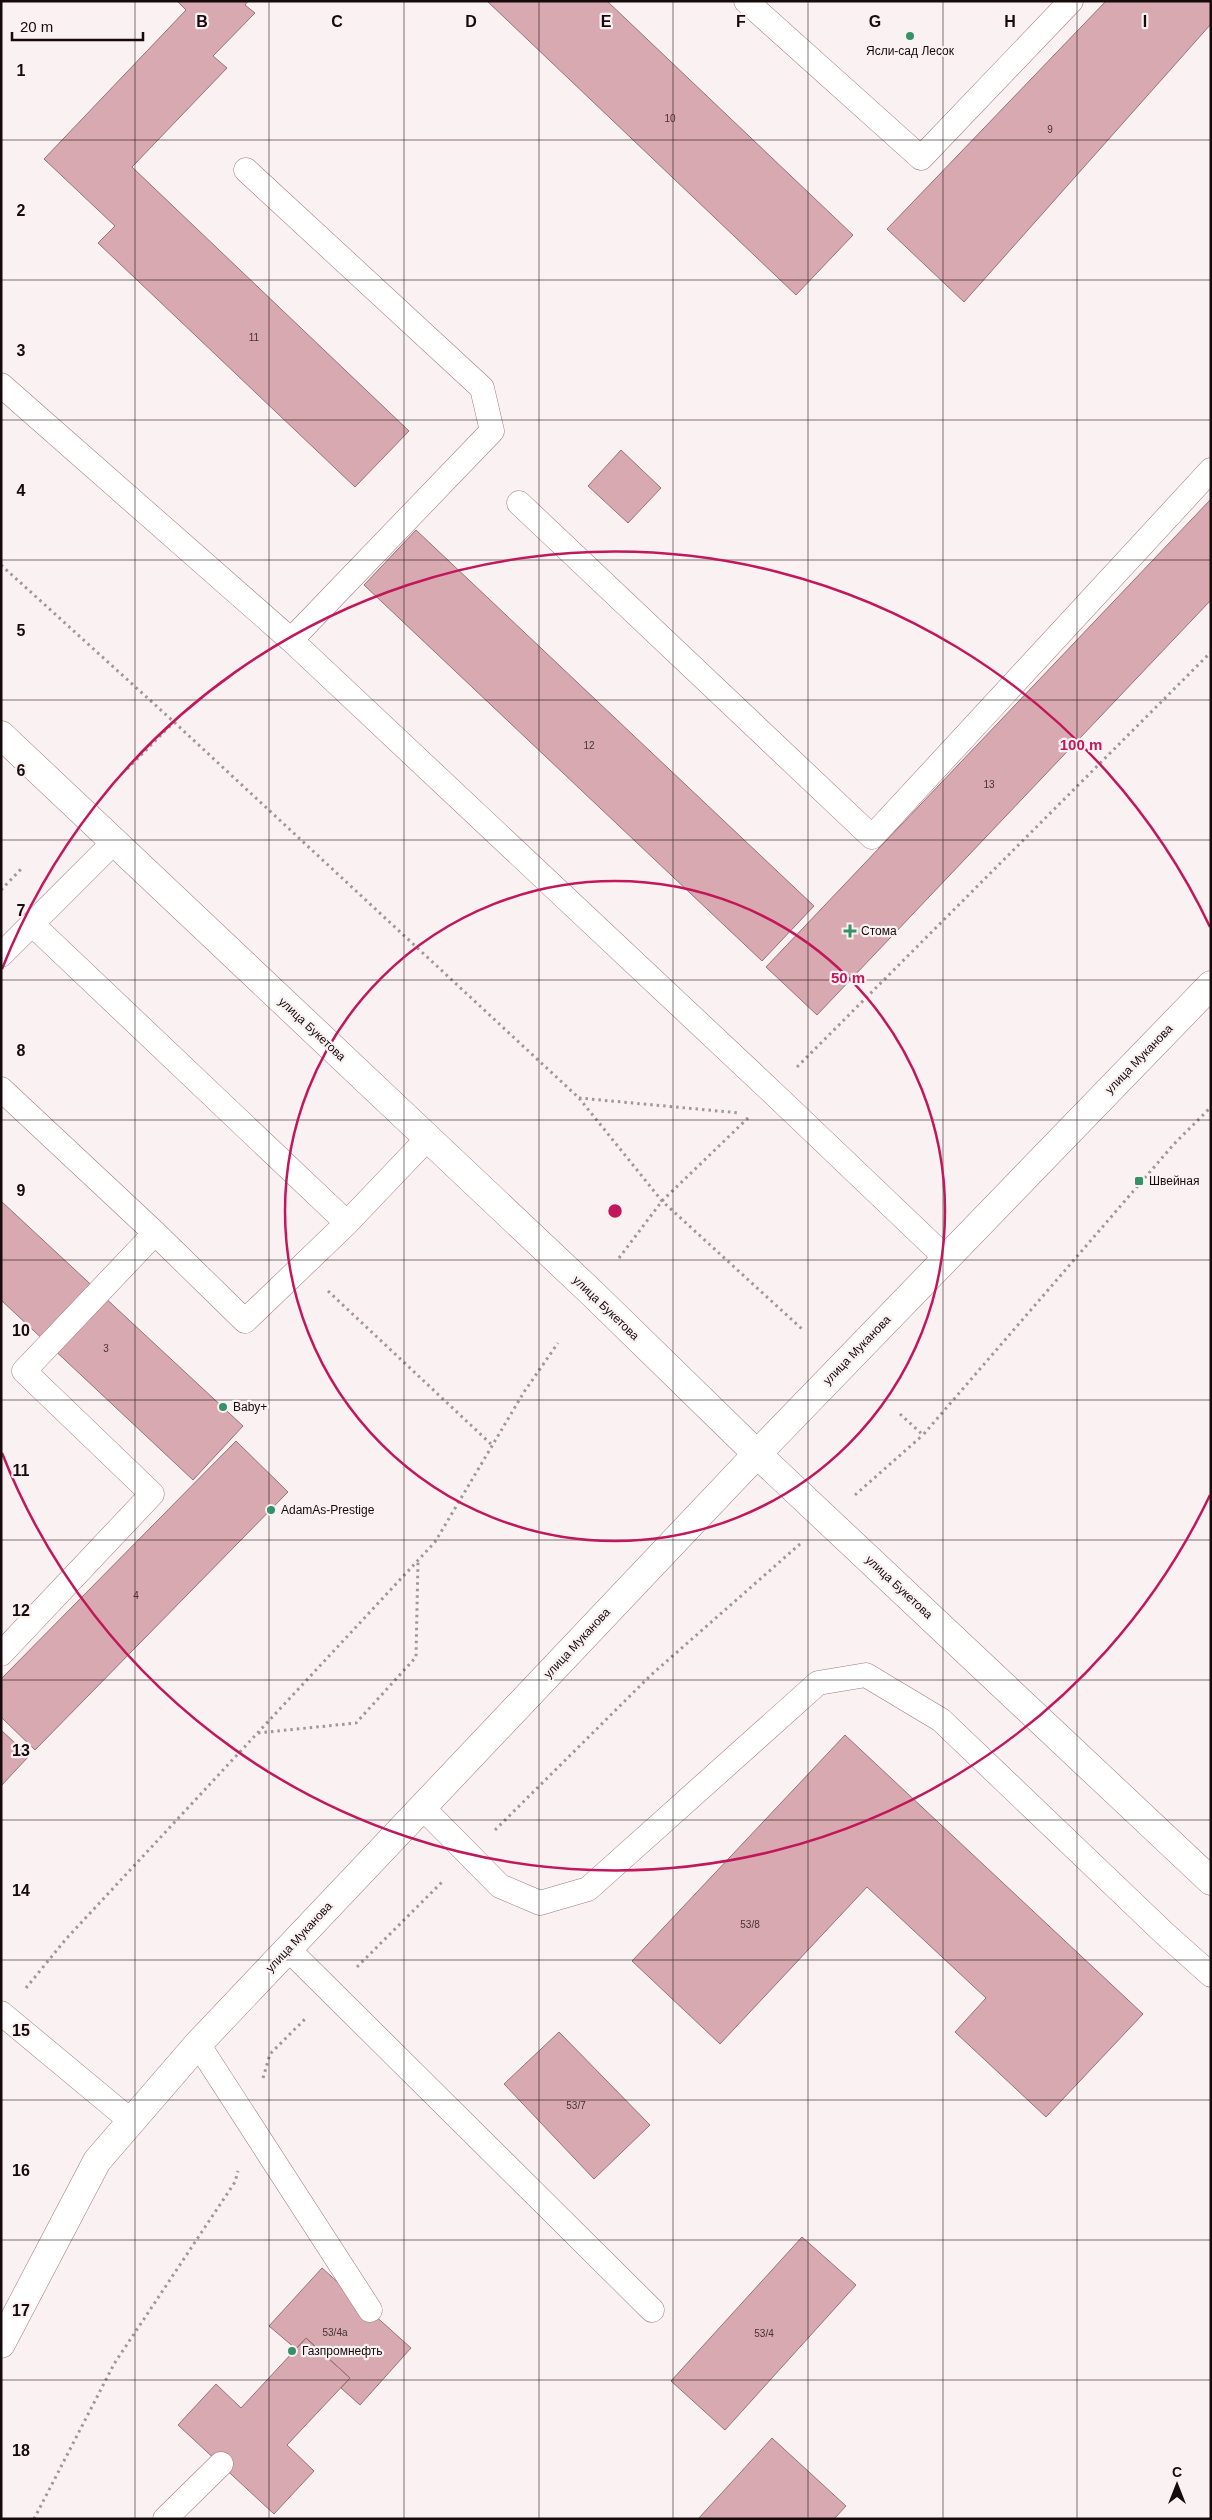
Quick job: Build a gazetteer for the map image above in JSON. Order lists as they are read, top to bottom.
{
  "streets": {
    "main road": ["улица Букетова", "улица Муканова"]
  },
  "crossings": [
    ["улица Букетова", "улица Муканова"]
  ],
  "places": {
    "other": [
      "Ясли-сад Лесок",
      "Baby+",
      "AdamAs-Prestige",
      "Газпромнефть"
    ],
    "health": ["Стома"],
    "transit": ["Швейная"]
  },
  "house_numbers": [
    "10",
    "9",
    "11",
    "12",
    "13",
    "3",
    "4",
    "53/8",
    "53/7",
    "53/4а",
    "53/4"
  ],
  "scale_bar": "20 m",
  "north": "top",
  "grid": {
    "columns": [
      "B",
      "C",
      "D",
      "E",
      "F",
      "G",
      "H",
      "I"
    ],
    "rows": [
      "1",
      "2",
      "3",
      "4",
      "5",
      "6",
      "7",
      "8",
      "9",
      "10",
      "11",
      "12",
      "13",
      "14",
      "15",
      "16",
      "17",
      "18"
    ]
  },
  "rings": ["100 m", "50 m"]
}
